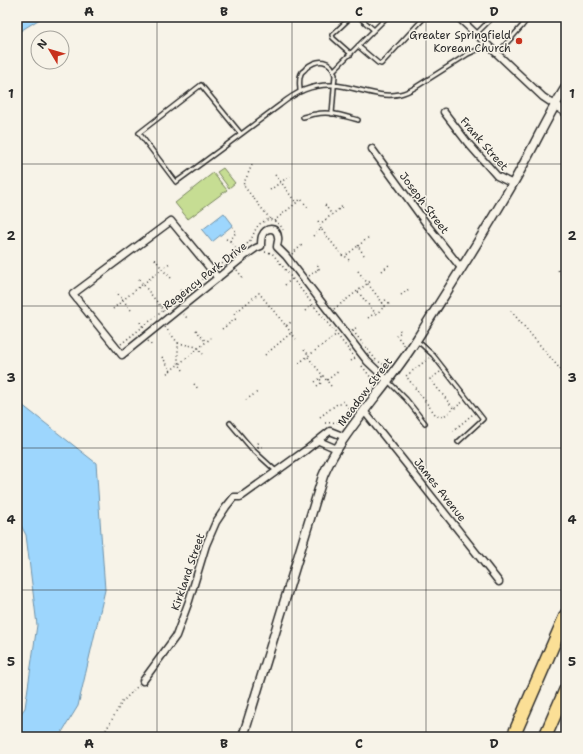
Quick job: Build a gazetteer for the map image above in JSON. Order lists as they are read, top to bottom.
{
  "streets": {
    "street": [
      "Frank Street",
      "Joseph Street",
      "Regency Park Drive",
      "Meadow Street",
      "James Avenue",
      "Kirkland Street"
    ]
  },
  "crossings": [
    ["Frank Street", "Meadow Street"],
    ["Joseph Street", "Meadow Street"],
    ["Regency Park Drive", "Meadow Street"],
    ["Meadow Street", "James Avenue"],
    ["Meadow Street", "Kirkland Street"]
  ],
  "places": ["Greater Springfield Korean Church"],
  "north": "top left",
  "grid": {
    "columns": [
      "A",
      "B",
      "C",
      "D"
    ],
    "rows": [
      "1",
      "2",
      "3",
      "4",
      "5"
    ]
  }
}
